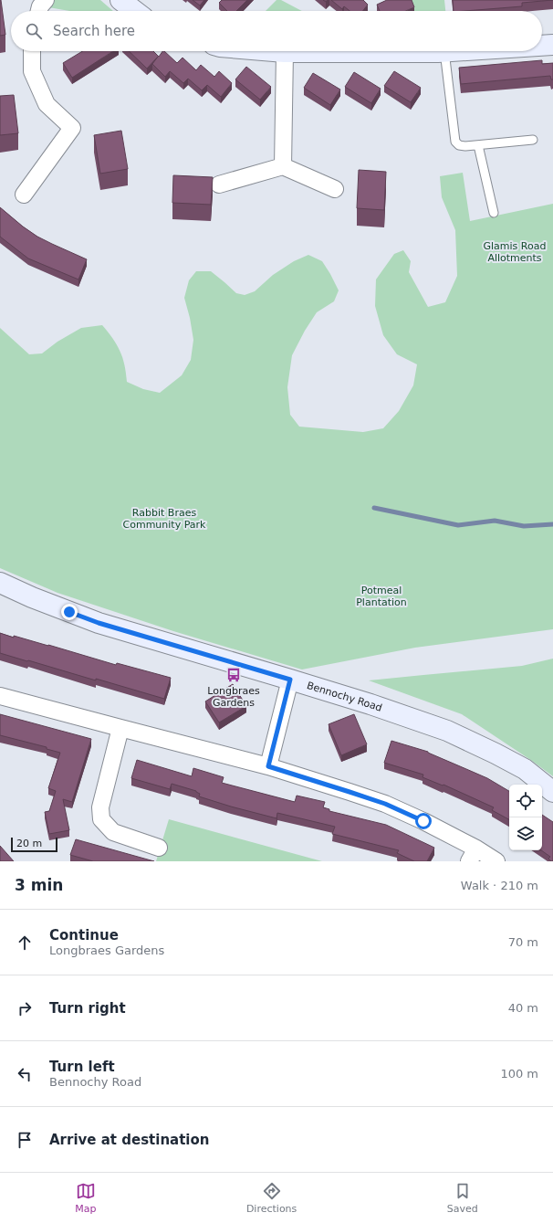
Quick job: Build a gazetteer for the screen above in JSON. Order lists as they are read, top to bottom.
{
  "streets": {
    "street": ["Bennochy Road"]
  },
  "parks": ["Glamis Road Allotments", "Rabbit Braes Community Park", "Potmeal Plantation"],
  "places": {
    "bus stop": ["Longbraes Gardens"]
  },
  "scale_bar": "20 m",
  "page": {
    "search": "Search here",
    "scale": "20 m",
    "heading": ["3 min", "Walk · 210 m"],
    "list": [
      ["Continue", "Longbraes Gardens", "70 m"],
      ["Turn right", "40 m"],
      ["Turn left", "Bennochy Road", "100 m"],
      "Arrive at destination"
    ],
    "nav": ["Map", "Directions", "Saved"]
  }
}
